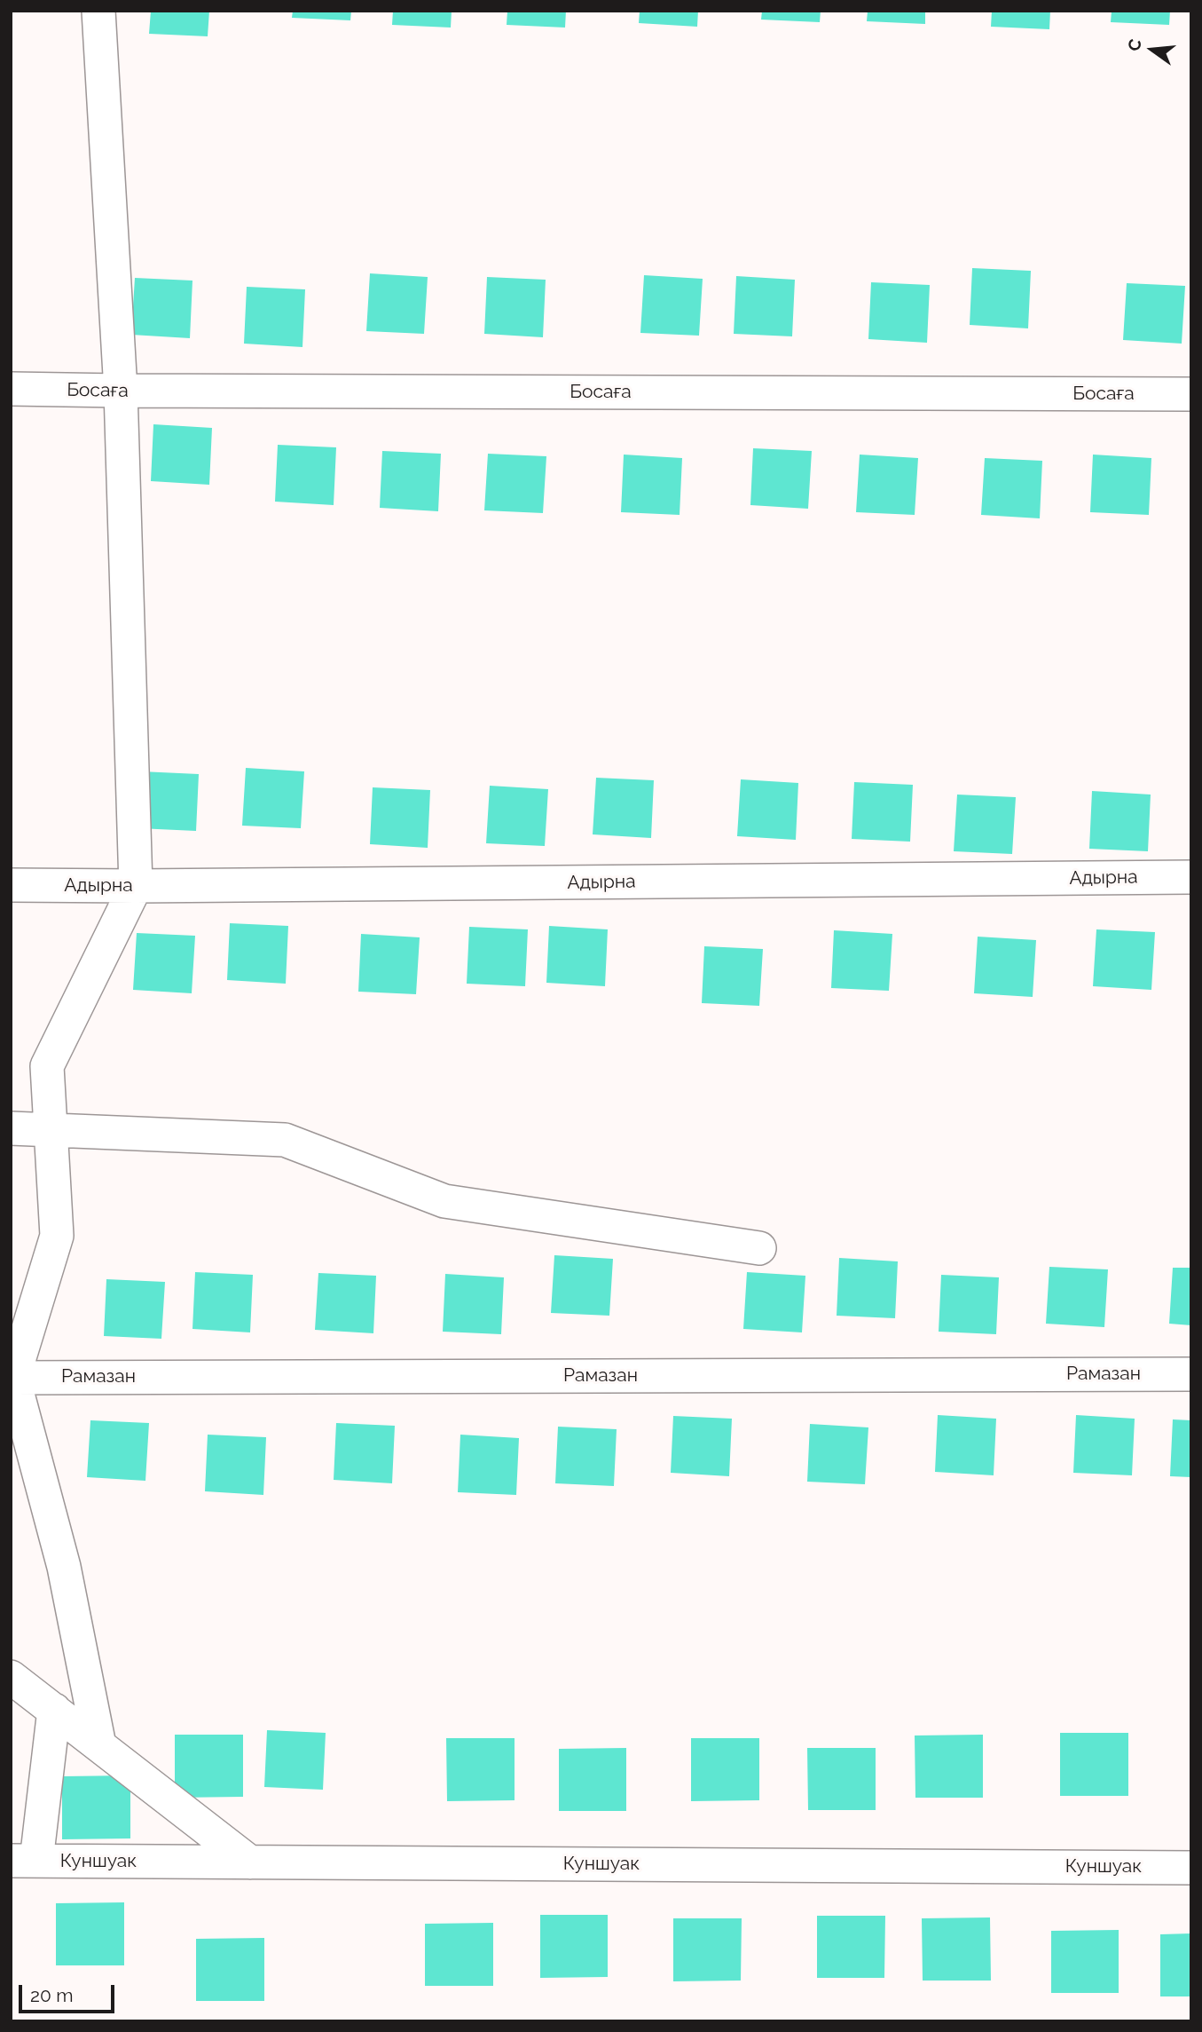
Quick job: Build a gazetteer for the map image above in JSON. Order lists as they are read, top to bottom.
{
  "streets": {
    "street": [
      "Босаға",
      "Адырна",
      "Рамазан",
      "Куншуак"
    ]
  },
  "scale_bar": "20 m",
  "north": "left"
}
